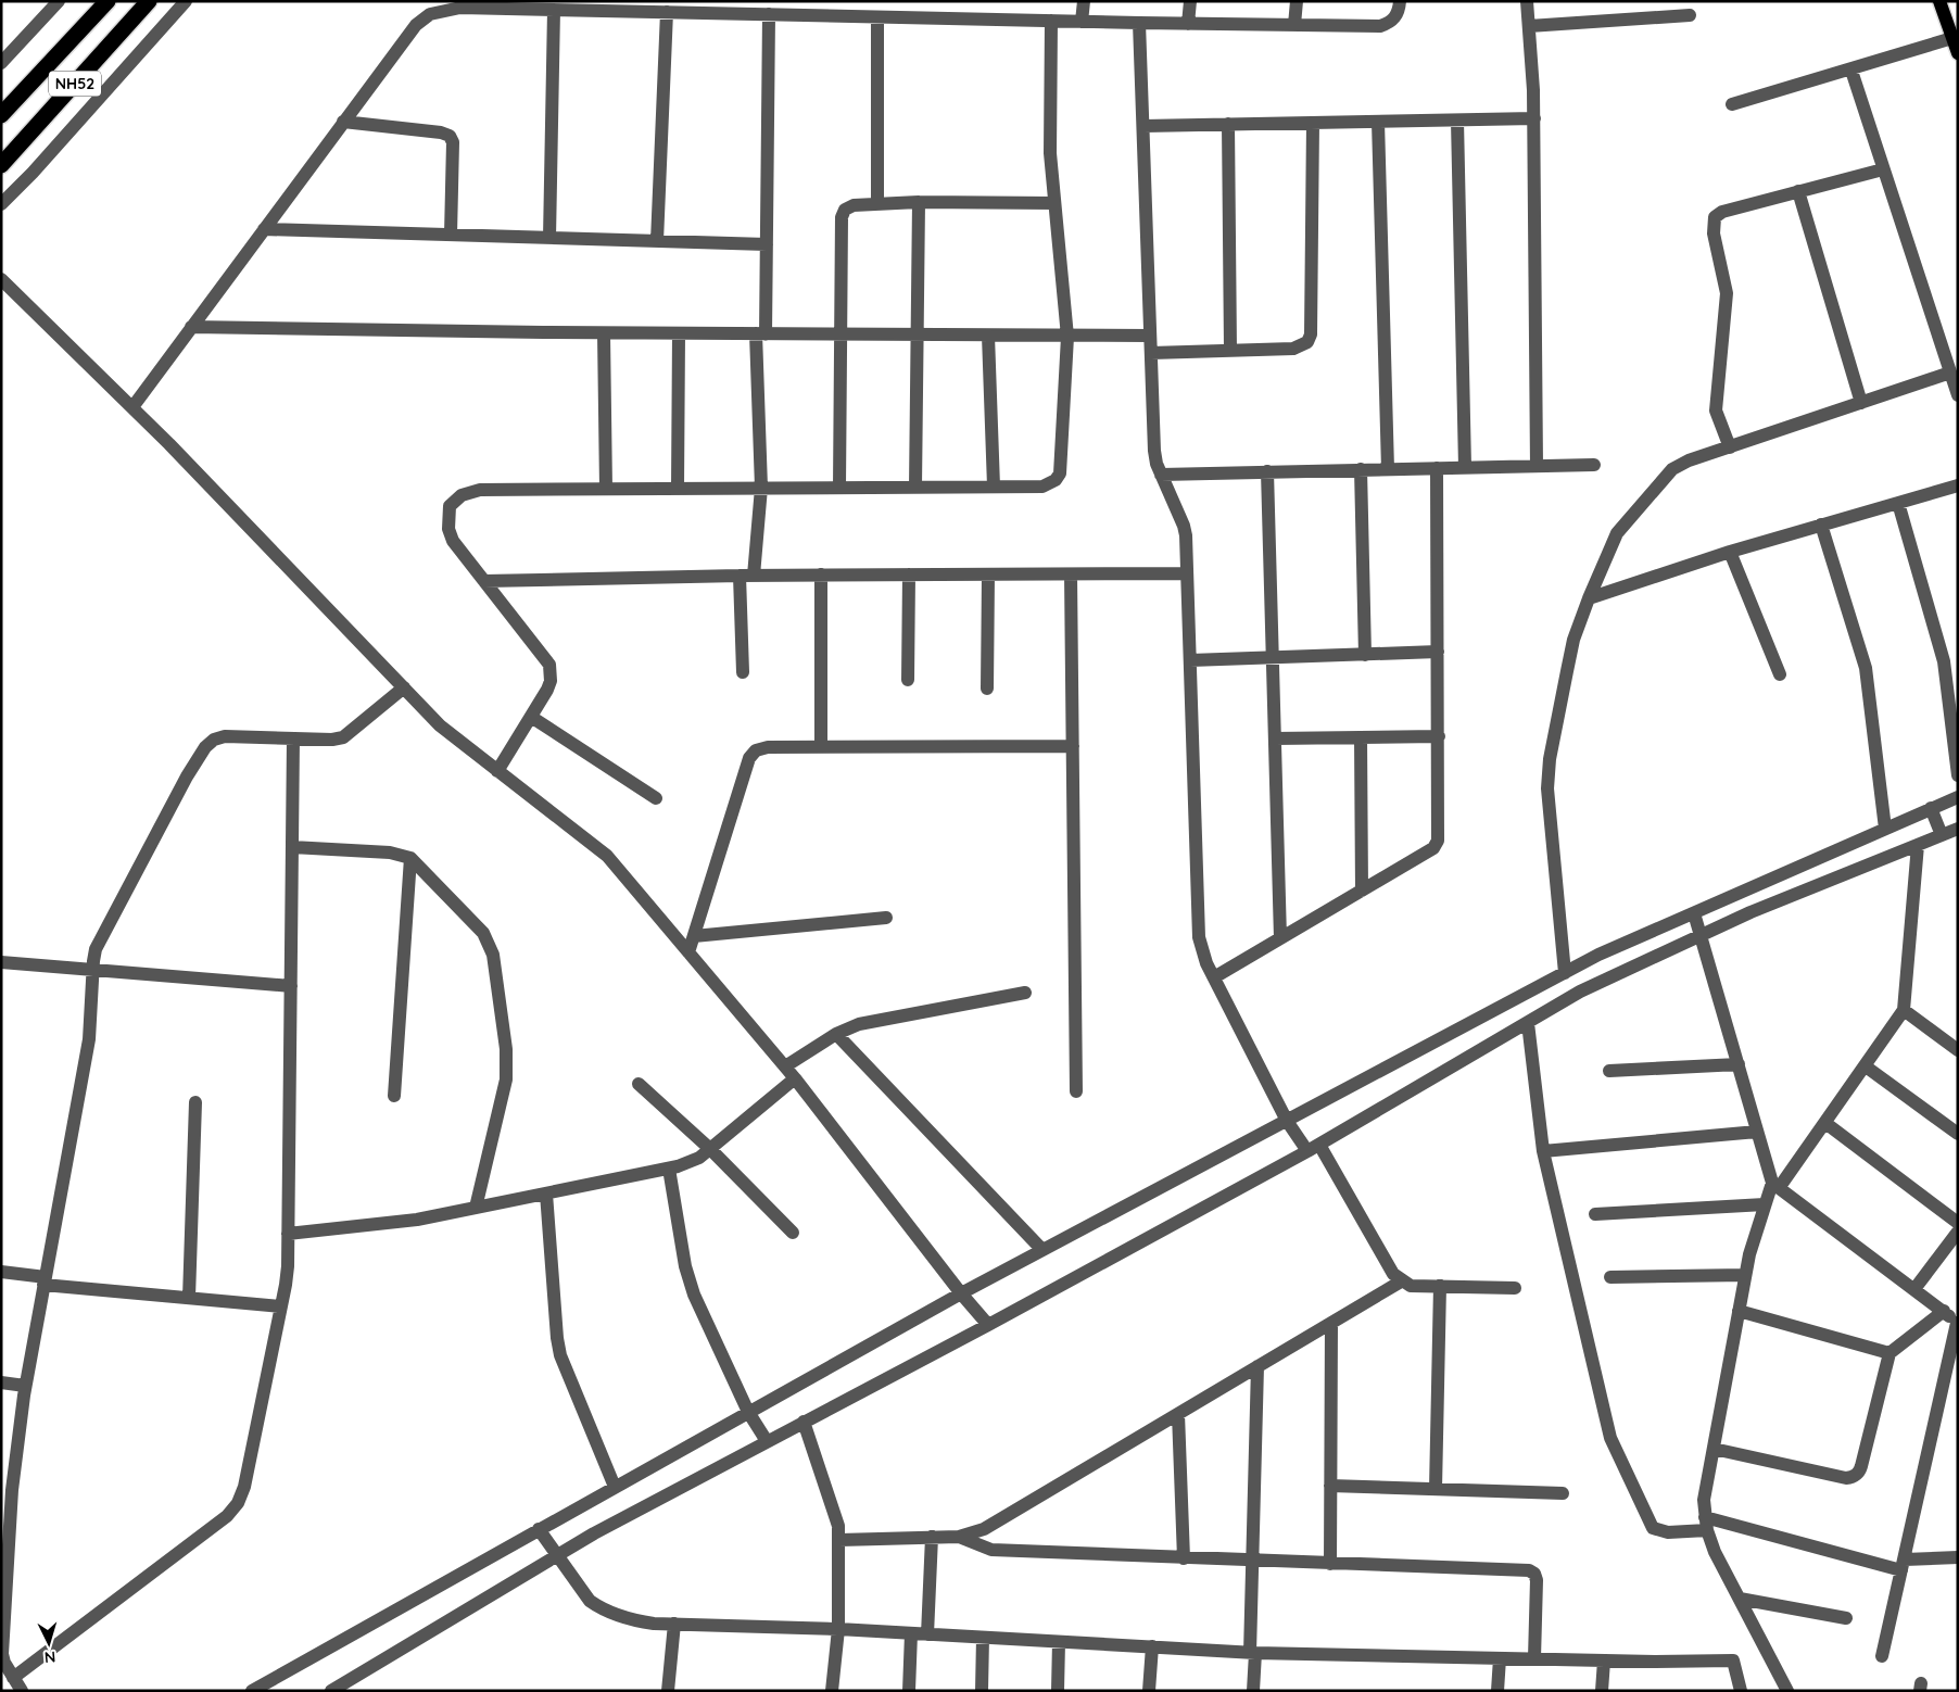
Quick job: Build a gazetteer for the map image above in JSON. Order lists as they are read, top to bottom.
{
  "streets": {
    "highway": ["NH52"]
  },
  "north": "bottom"
}
